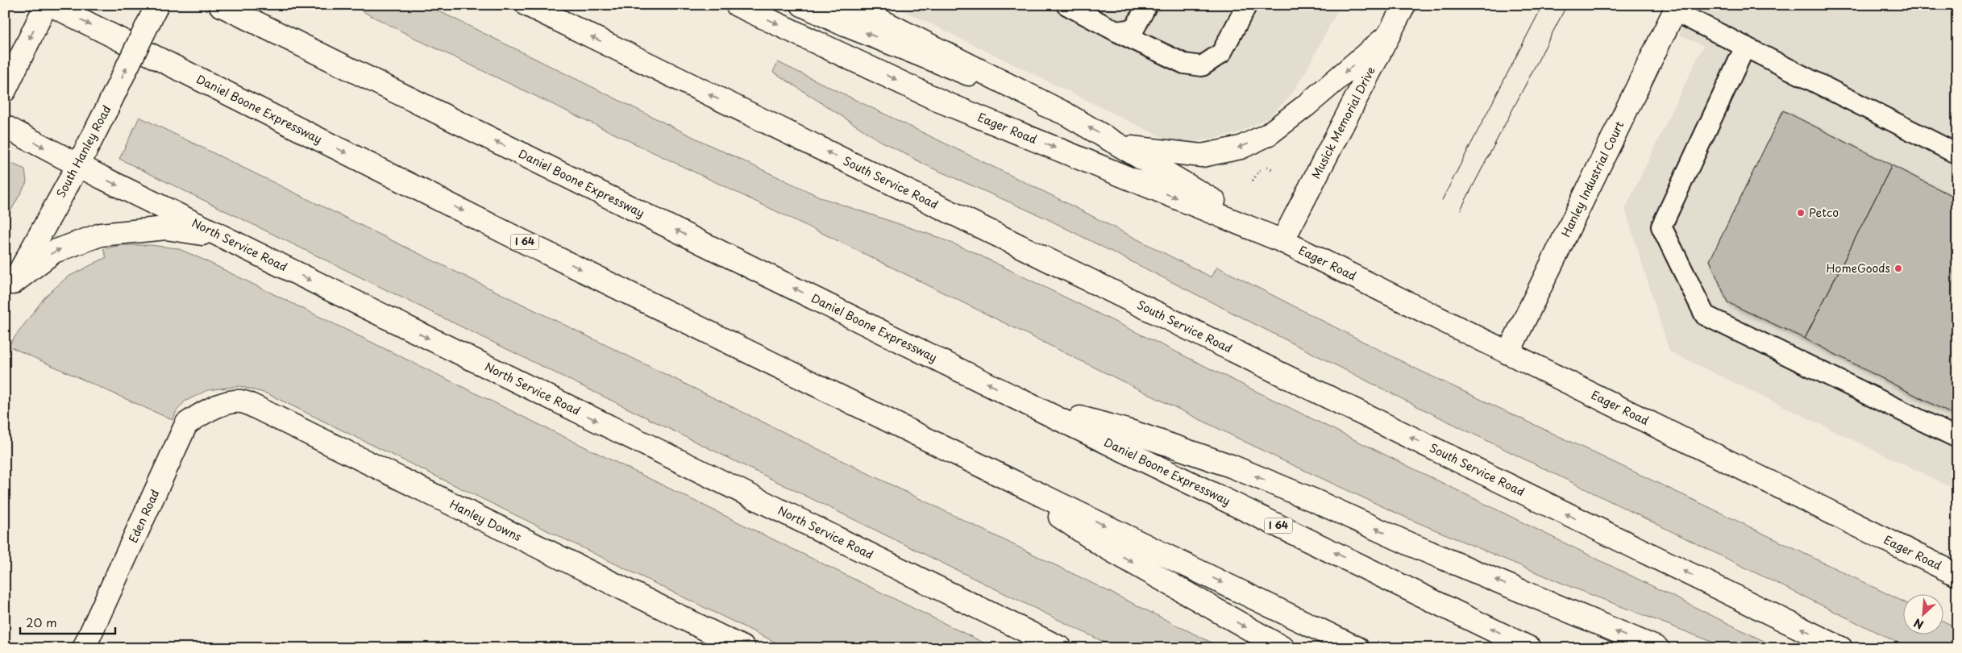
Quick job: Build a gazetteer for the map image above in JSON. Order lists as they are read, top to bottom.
{
  "streets": {
    "main road": [
      "Daniel Boone Expressway",
      "Musick Memorial Drive",
      "Eager Road",
      "South Hanley Road",
      "Hanley Industrial Court",
      "South Service Road",
      "I 64",
      "North Service Road",
      "Eden Road",
      "Hanley Downs"
    ]
  },
  "crossings": [
    ["Musick Memorial Drive", "Eager Road"],
    ["Eager Road", "Hanley Industrial Court"],
    ["South Hanley Road", "North Service Road"],
    ["Eden Road", "Hanley Downs"]
  ],
  "one_way": ["North Service Road"],
  "places": ["Petco", "HomeGoods"],
  "scale_bar": "20 m",
  "north": "bottom left"
}
